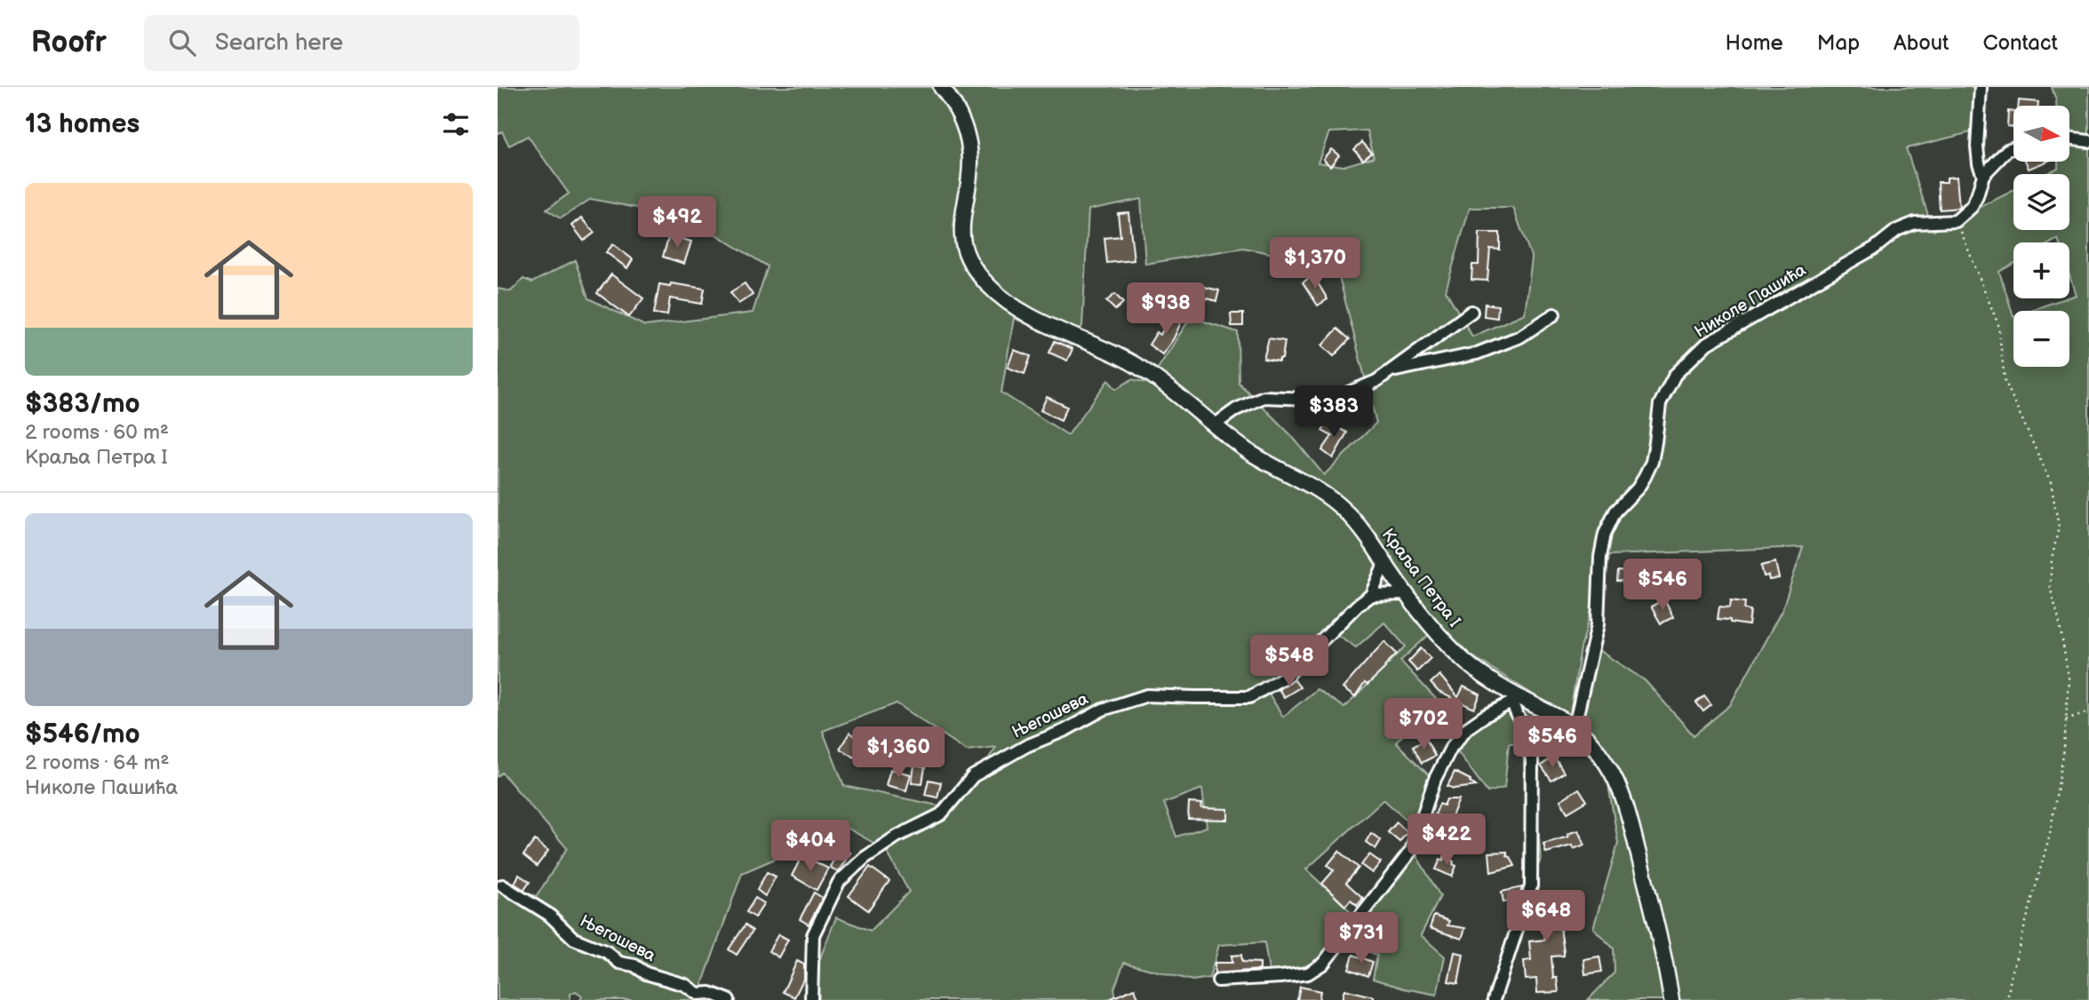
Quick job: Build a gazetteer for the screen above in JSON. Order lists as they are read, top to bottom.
{
  "streets": {
    "street": ["Николе Пашића", "Краља Петра I", "Његошева"]
  },
  "crossings": [
    ["Николе Пашића", "Краља Петра I"],
    ["Краља Петра I", "Његошева"]
  ],
  "north": "right",
  "page": {
    "header": "Roofr",
    "search": "Search here",
    "nav": [
      "Home",
      "Map",
      "About",
      "Contact"
    ],
    "heading": "13 homes",
    "map_buttons": ["+", "−"],
    "list": [
      {
        "name": "$383/mo",
        "note": "2 rooms · 60 m² · Краља Петра I"
      },
      {
        "name": "$546/mo",
        "note": "2 rooms · 64 m² · Николе Пашића"
      }
    ],
    "price": [
      "$492",
      "$1,370",
      "$938",
      "$383",
      "$546",
      "$548",
      "$702",
      "$546",
      "$1,360",
      "$422",
      "$404",
      "$648",
      "$731"
    ]
  }
}
